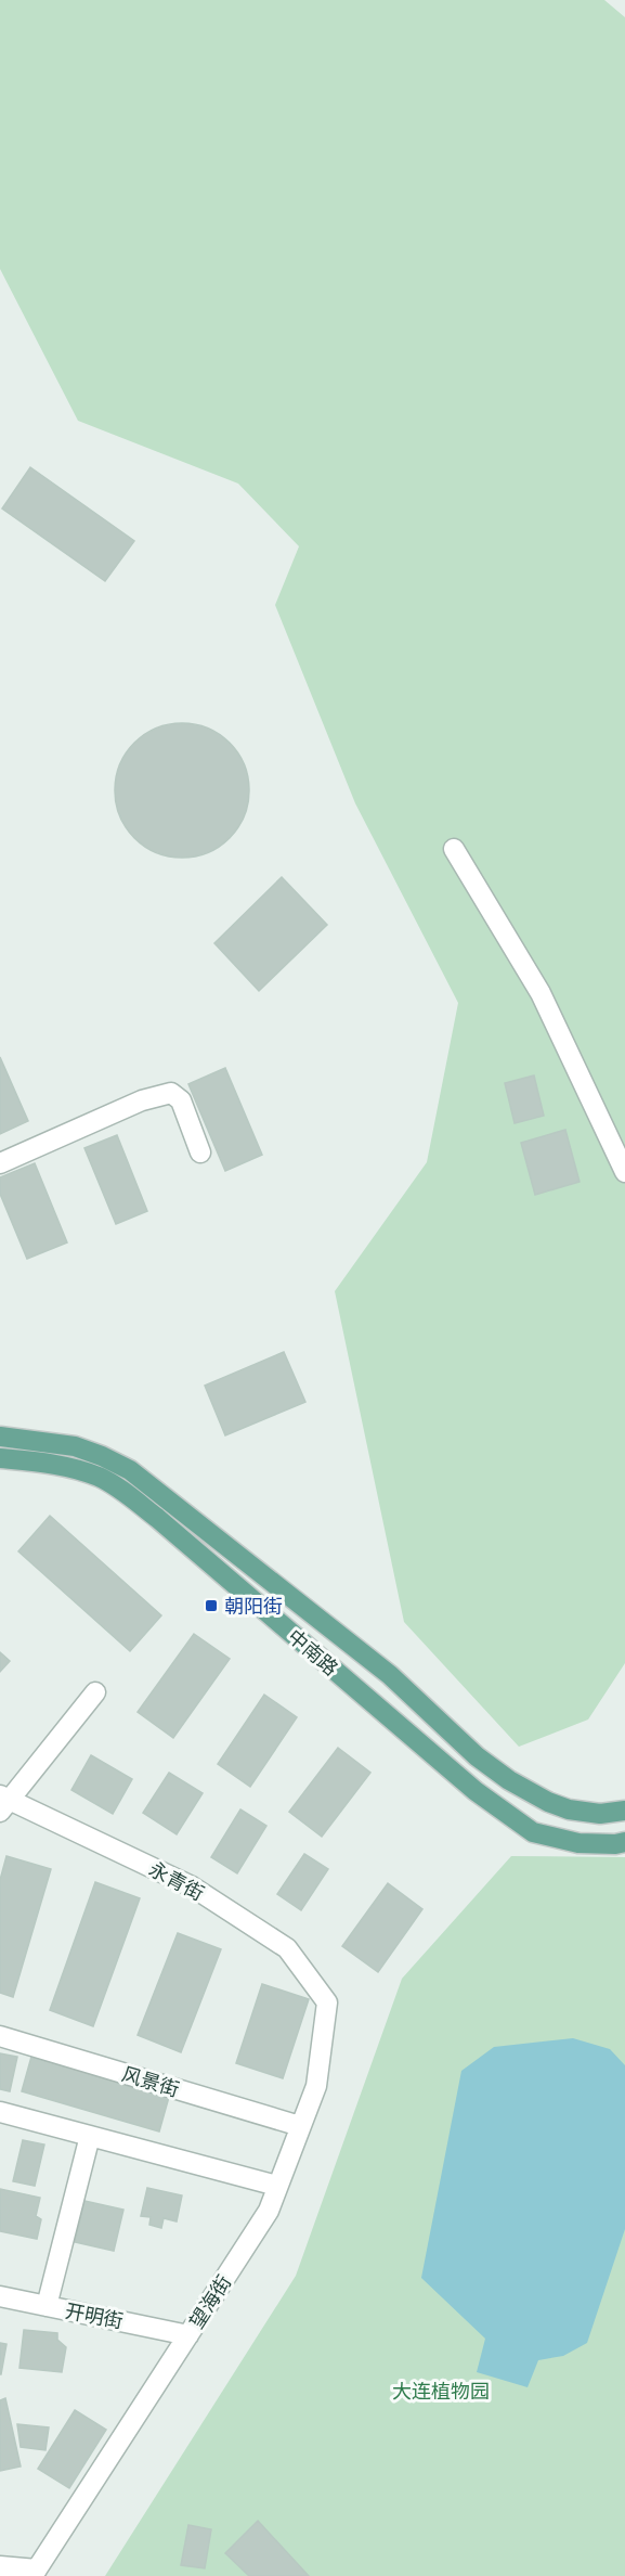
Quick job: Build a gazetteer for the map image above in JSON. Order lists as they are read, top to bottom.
{
  "streets": {
    "main road": ["中南路"],
    "street": [
      "永青街",
      "风景街",
      "望海街",
      "开明街"
    ]
  },
  "crossings": [
    ["永青街", "望海街"],
    ["风景街", "望海街"],
    ["望海街", "开明街"]
  ],
  "parks": ["大连植物园"],
  "places": {
    "transit": ["朝阳街"]
  }
}
